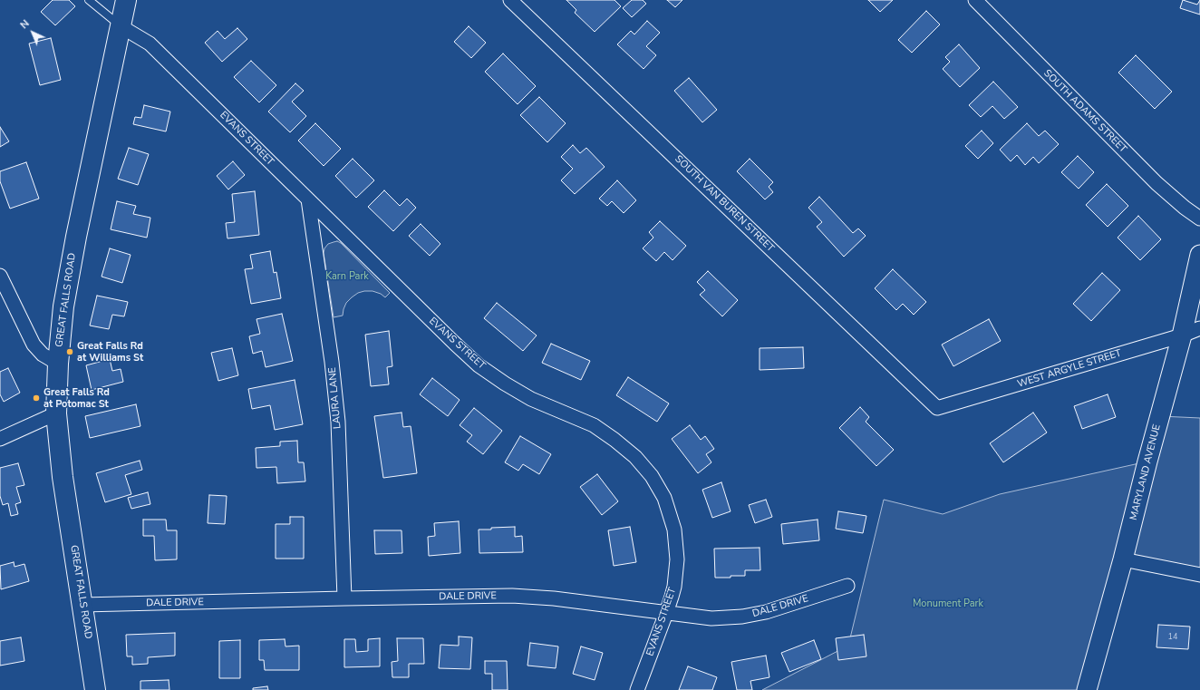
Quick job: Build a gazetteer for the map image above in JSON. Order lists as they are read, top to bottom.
{
  "streets": {
    "main road": ["GREAT FALLS ROAD", "MARYLAND AVENUE"],
    "street": [
      "SOUTH ADAMS STREET",
      "EVANS STREET",
      "SOUTH VAN BUREN STREET",
      "WEST ARGYLE STREET",
      "LAURA LANE",
      "DALE DRIVE"
    ]
  },
  "crossings": [
    ["EVANS STREET", "GREAT FALLS ROAD"],
    ["EVANS STREET", "LAURA LANE"],
    ["EVANS STREET", "DALE DRIVE"],
    ["SOUTH VAN BUREN STREET", "WEST ARGYLE STREET"],
    ["GREAT FALLS ROAD", "DALE DRIVE"],
    ["WEST ARGYLE STREET", "MARYLAND AVENUE"],
    ["LAURA LANE", "DALE DRIVE"]
  ],
  "parks": ["Karn Park", "Monument Park"],
  "places": ["Great Falls Rd at Williams St", "Great Falls Rd at Potomac St"],
  "house_numbers": ["14"],
  "north": "top left"
}
